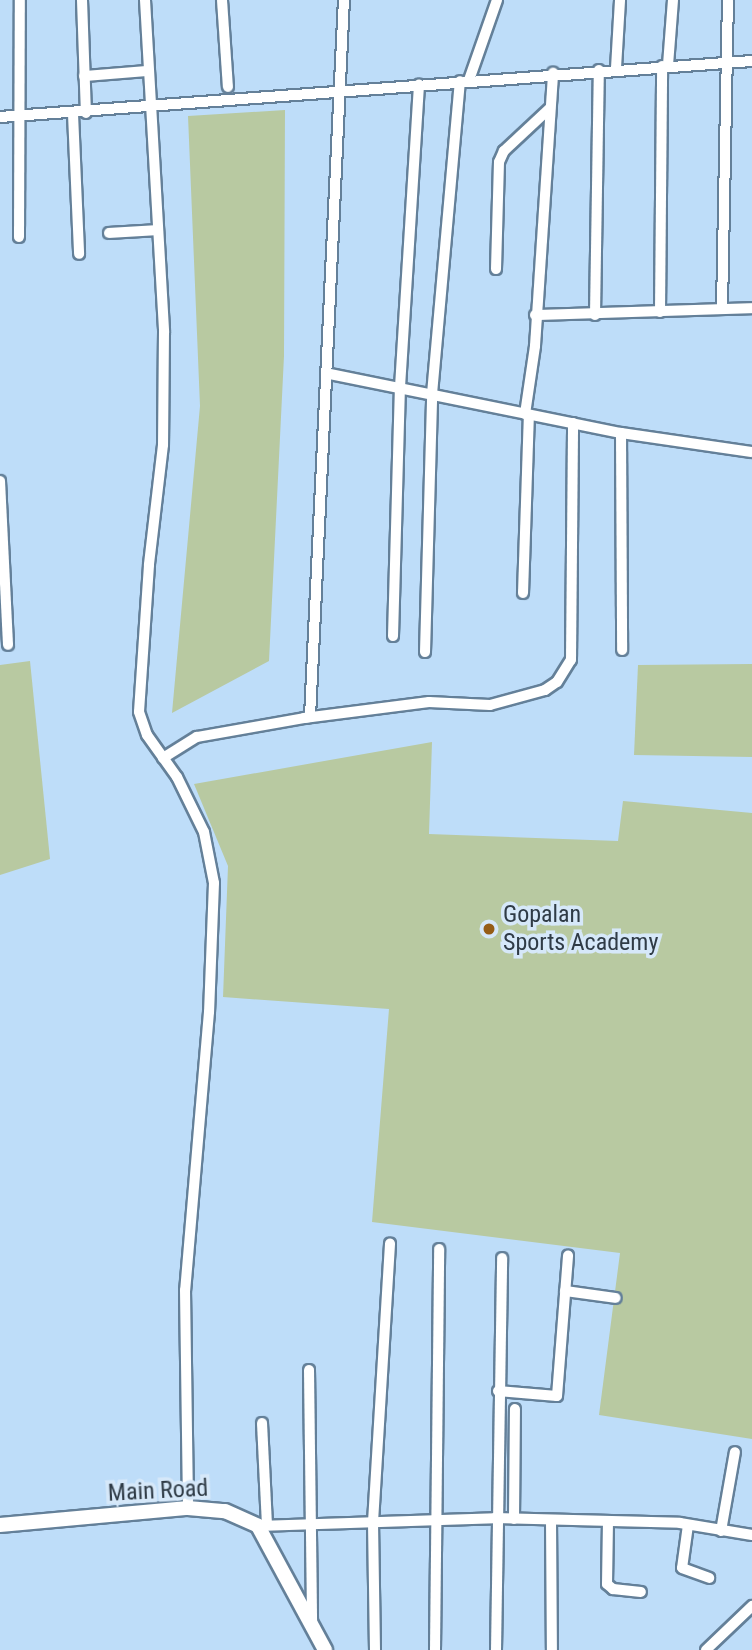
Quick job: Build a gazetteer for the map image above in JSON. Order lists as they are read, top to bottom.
{
  "streets": {
    "street": ["Main Road"]
  },
  "places": ["Gopalan Sports Academy"]
}
